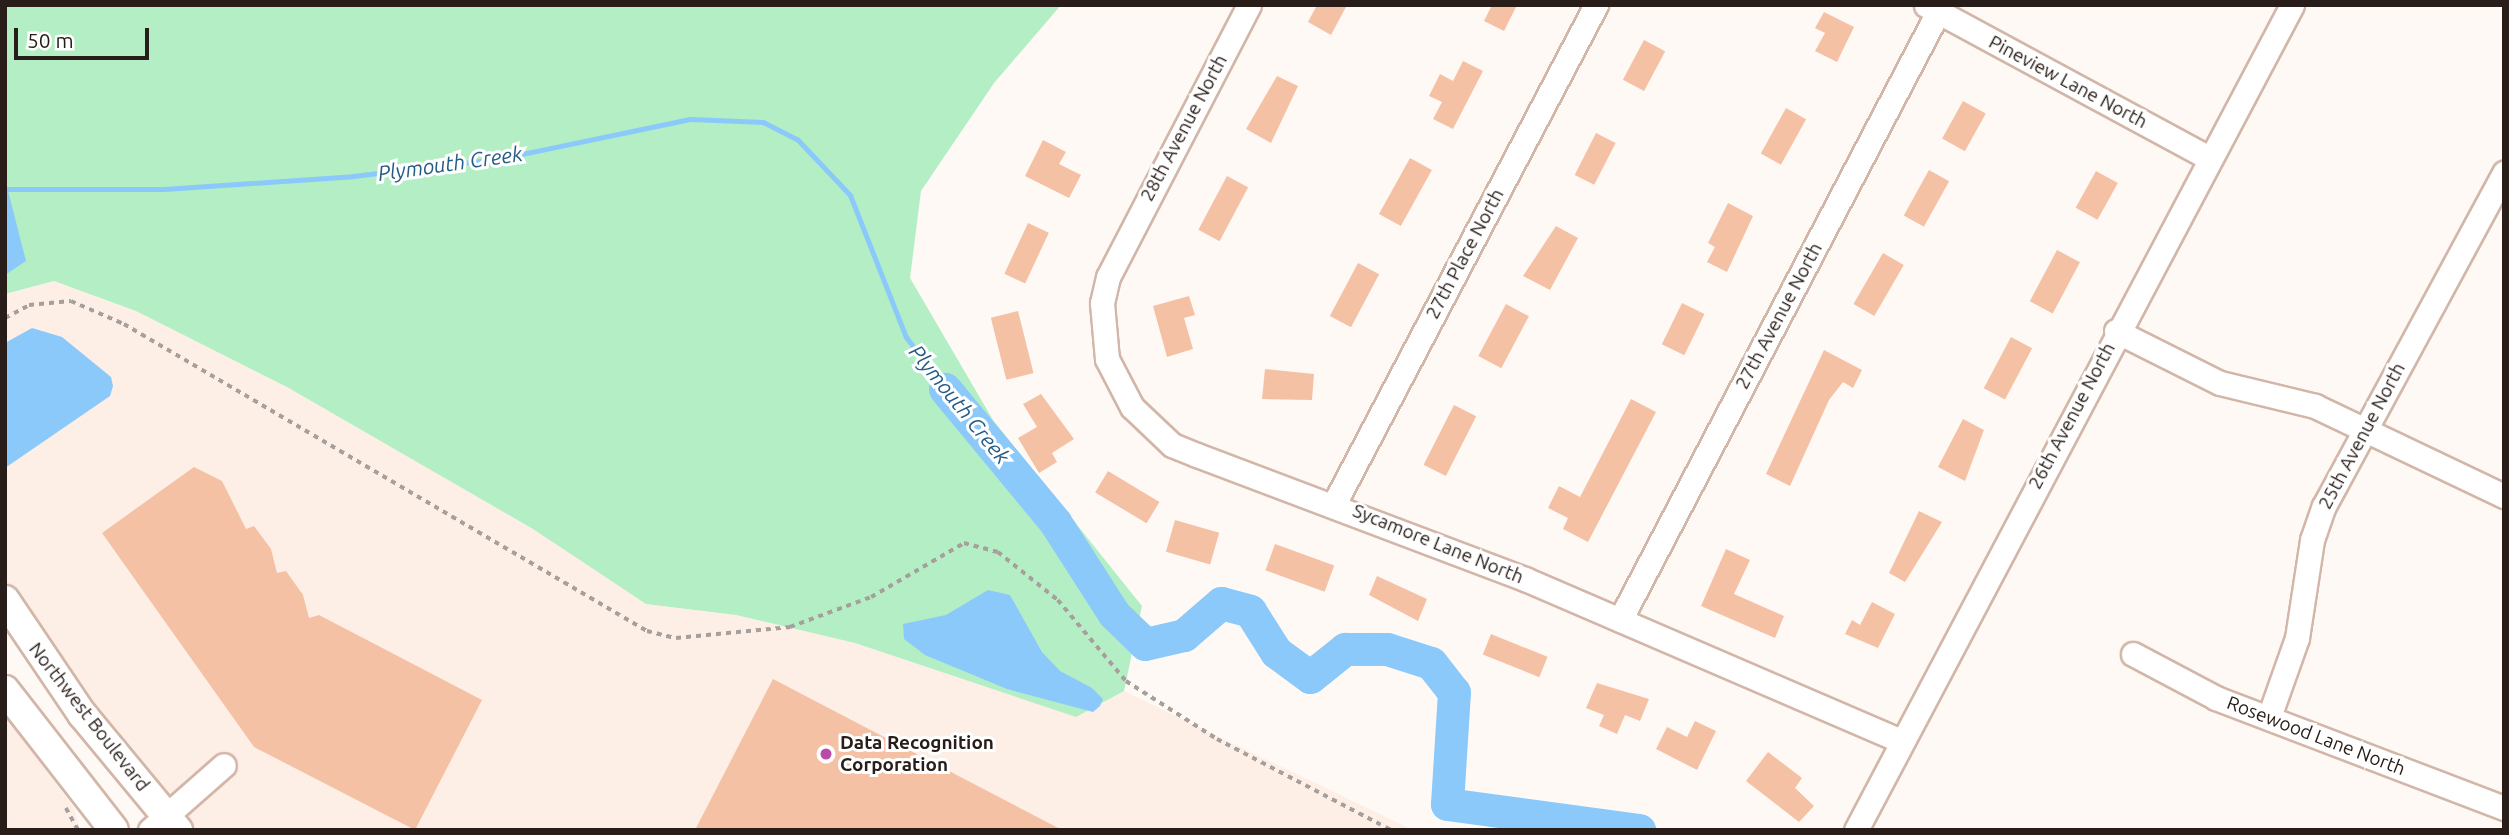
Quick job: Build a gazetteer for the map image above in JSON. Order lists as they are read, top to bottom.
{
  "streets": {
    "main road": ["Northwest Boulevard"],
    "street": [
      "Pineview Lane North",
      "28th Avenue North",
      "27th Place North",
      "27th Avenue North",
      "26th Avenue North",
      "25th Avenue North",
      "Sycamore Lane North",
      "Rosewood Lane North"
    ]
  },
  "crossings": [
    ["Pineview Lane North", "27th Avenue North"],
    ["Pineview Lane North", "26th Avenue North"],
    ["28th Avenue North", "Sycamore Lane North"],
    ["27th Place North", "Sycamore Lane North"],
    ["27th Avenue North", "Sycamore Lane North"],
    ["26th Avenue North", "Sycamore Lane North"],
    ["25th Avenue North", "Rosewood Lane North"]
  ],
  "water": ["Plymouth Creek"],
  "places": ["Data Recognition Corporation"],
  "scale_bar": "50 m"
}
